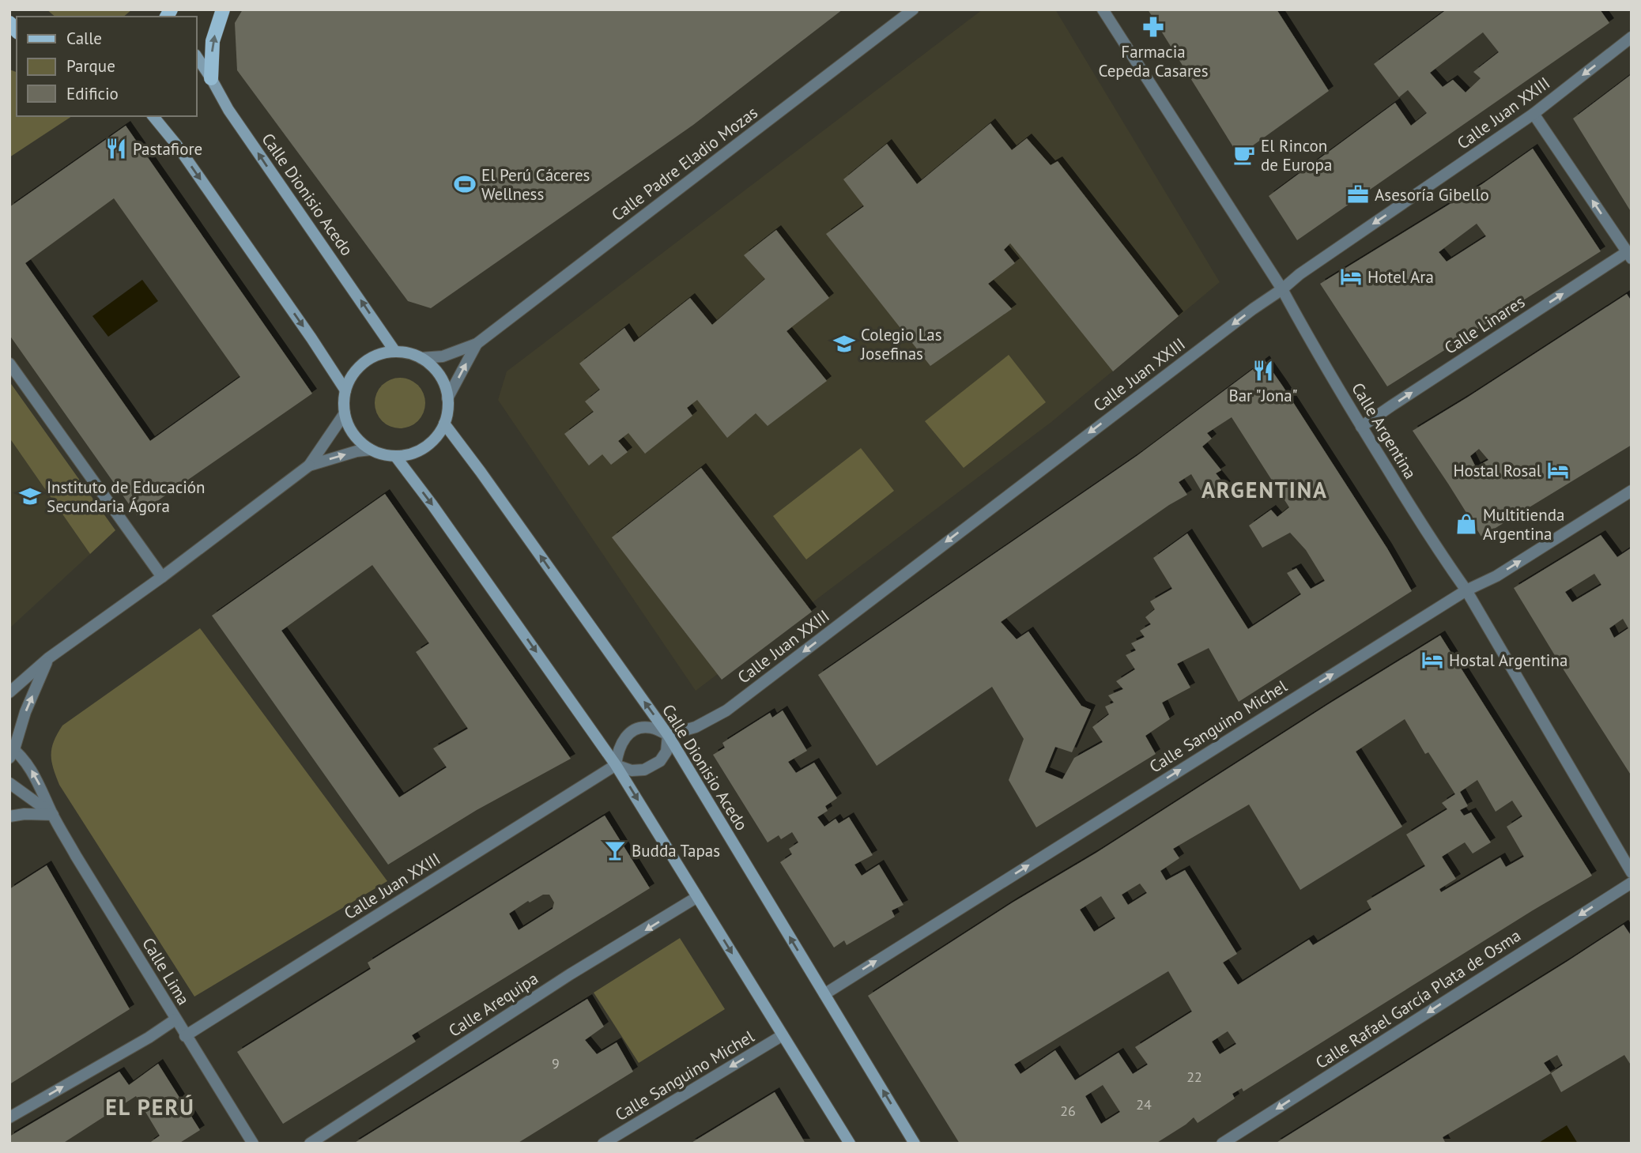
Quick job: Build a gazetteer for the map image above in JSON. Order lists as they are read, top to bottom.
{
  "streets": {
    "main road": ["Calle Dionisio Acedo"],
    "street": [
      "Calle Juan XXIII",
      "Calle Padre Eladio Mozas",
      "Calle Linares",
      "Calle Argentina",
      "Calle Sanguino Michel",
      "Calle Lima",
      "Calle Rafael García Plata de Osma",
      "Calle Arequipa"
    ]
  },
  "crossings": [
    ["Calle Juan XXIII", "Calle Dionisio Acedo"],
    ["Calle Juan XXIII", "Calle Argentina"],
    ["Calle Juan XXIII", "Calle Lima"],
    ["Calle Padre Eladio Mozas", "Calle Dionisio Acedo"],
    ["Calle Dionisio Acedo", "Calle Sanguino Michel"],
    ["Calle Linares", "Calle Argentina"],
    ["Calle Argentina", "Calle Sanguino Michel"]
  ],
  "one_way": [
    "Calle Juan XXIII",
    "Calle Linares",
    "Calle Rafael García Plata de Osma",
    "Calle Arequipa"
  ],
  "districts": ["ARGENTINA", "EL PERÚ"],
  "places": {
    "pharmacy": ["Farmacia Cepeda Casares"],
    "restaurant": ["Pastafiore", "Bar \"Jona\""],
    "cafe": ["El Rincon de Europa"],
    "sports": ["El Perú Cáceres Wellness"],
    "office": ["Asesoría Gibello"],
    "hotel": ["Hotel Ara", "Hostal Rosal", "Hostal Argentina"],
    "school or university": ["Colegio Las Josefinas", "Instituto de Educación Secundaria Ágora"],
    "shop": ["Multitienda Argentina"],
    "bar": ["Budda Tapas"]
  },
  "house_numbers": [
    "9",
    "22",
    "24",
    "26"
  ],
  "legend": ["Calle", "Parque", "Edificio"]
}
